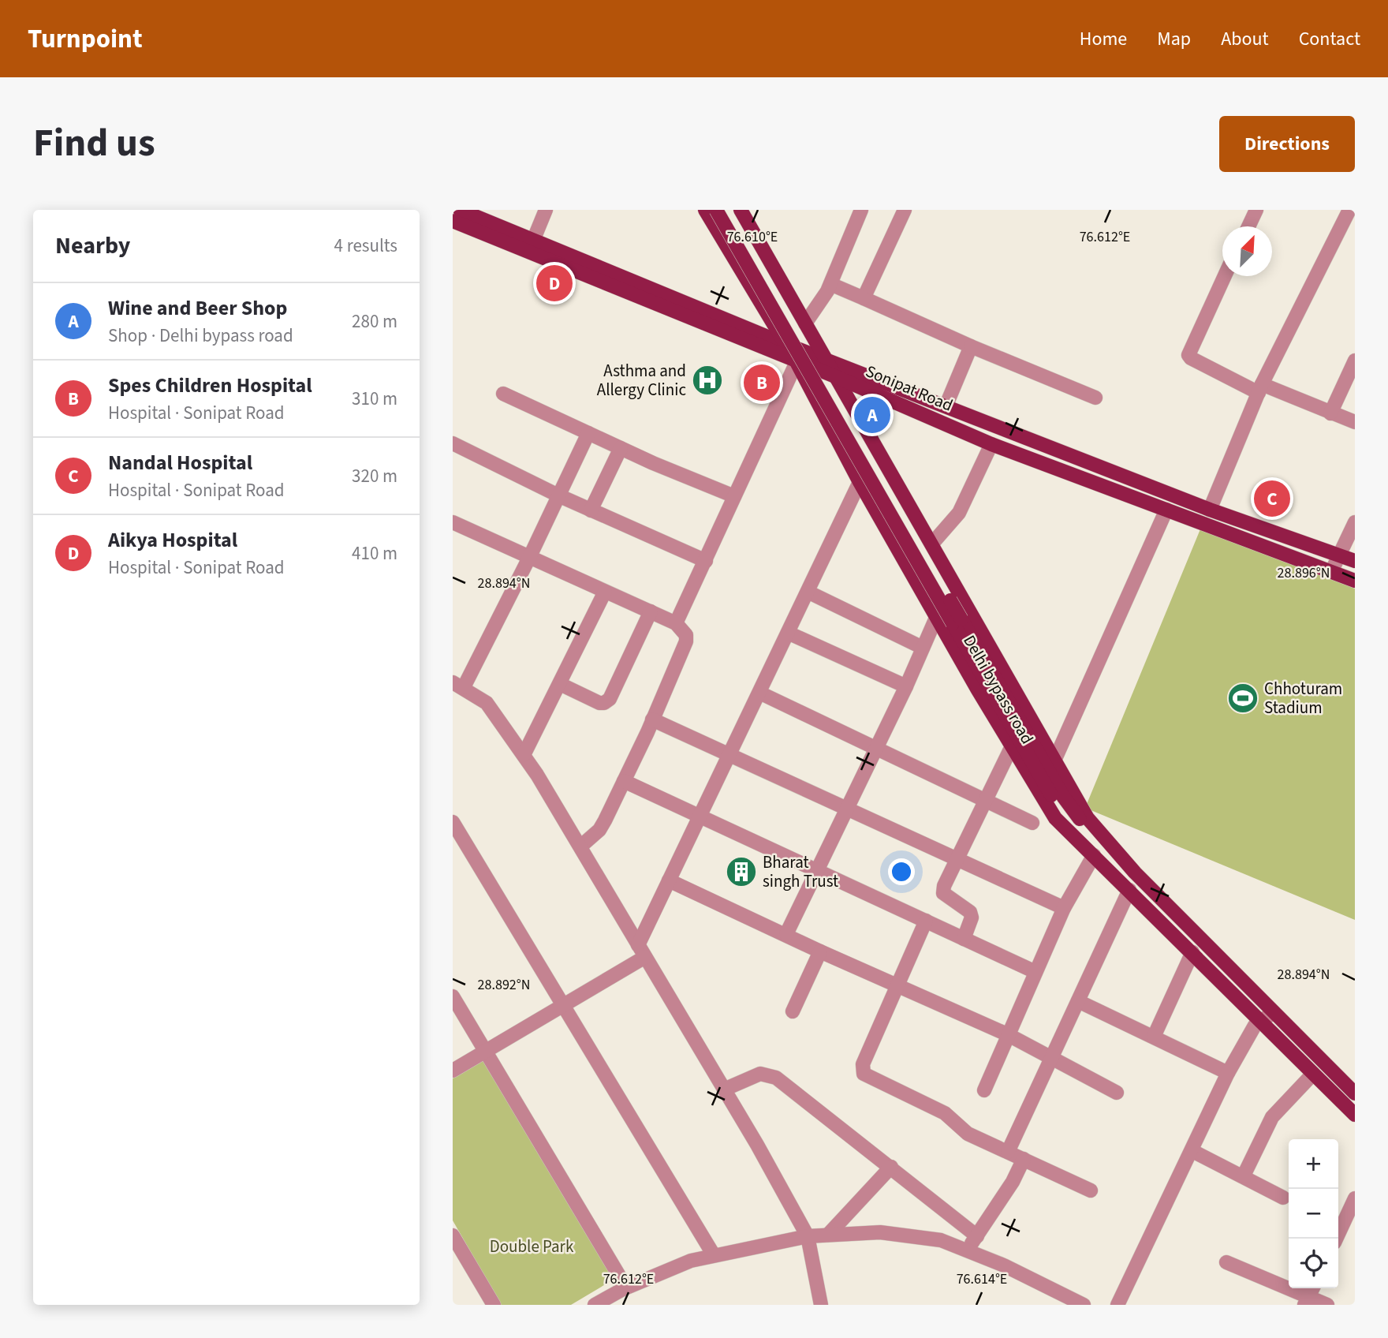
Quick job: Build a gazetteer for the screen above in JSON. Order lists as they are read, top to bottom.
{
  "streets": {
    "main road": ["Sonipat Road", "Delhi bypass road"]
  },
  "crossings": [
    ["Sonipat Road", "Delhi bypass road"]
  ],
  "parks": ["Double Park"],
  "places": {
    "hospital": ["Asthma and Allergy Clinic"],
    "sports": ["Chhoturam Stadium"],
    "building": ["Bharat singh Trust"]
  },
  "north": "top right",
  "page": {
    "header": "Turnpoint",
    "nav": [
      "Home",
      "Map",
      "About",
      "Contact"
    ],
    "title": "Find us",
    "buttons": "Directions",
    "heading": ["Nearby", "4 results"],
    "pins": [
      "D",
      "B",
      "A",
      "C"
    ],
    "list": [
      {
        "mark": "A",
        "name": "Wine and Beer Shop",
        "note": "Shop · Delhi bypass road",
        "value": "280 m"
      },
      {
        "mark": "B",
        "name": "Spes Children Hospital",
        "note": "Hospital · Sonipat Road",
        "value": "310 m"
      },
      {
        "mark": "C",
        "name": "Nandal Hospital",
        "note": "Hospital · Sonipat Road",
        "value": "320 m"
      },
      {
        "mark": "D",
        "name": "Aikya Hospital",
        "note": "Hospital · Sonipat Road",
        "value": "410 m"
      }
    ],
    "map_buttons": ["+", "−"]
  },
  "coordinates": [
    "76.610°E",
    "76.612°E",
    "28.896°N",
    "28.894°N",
    "28.892°N",
    "76.614°E"
  ]
}
